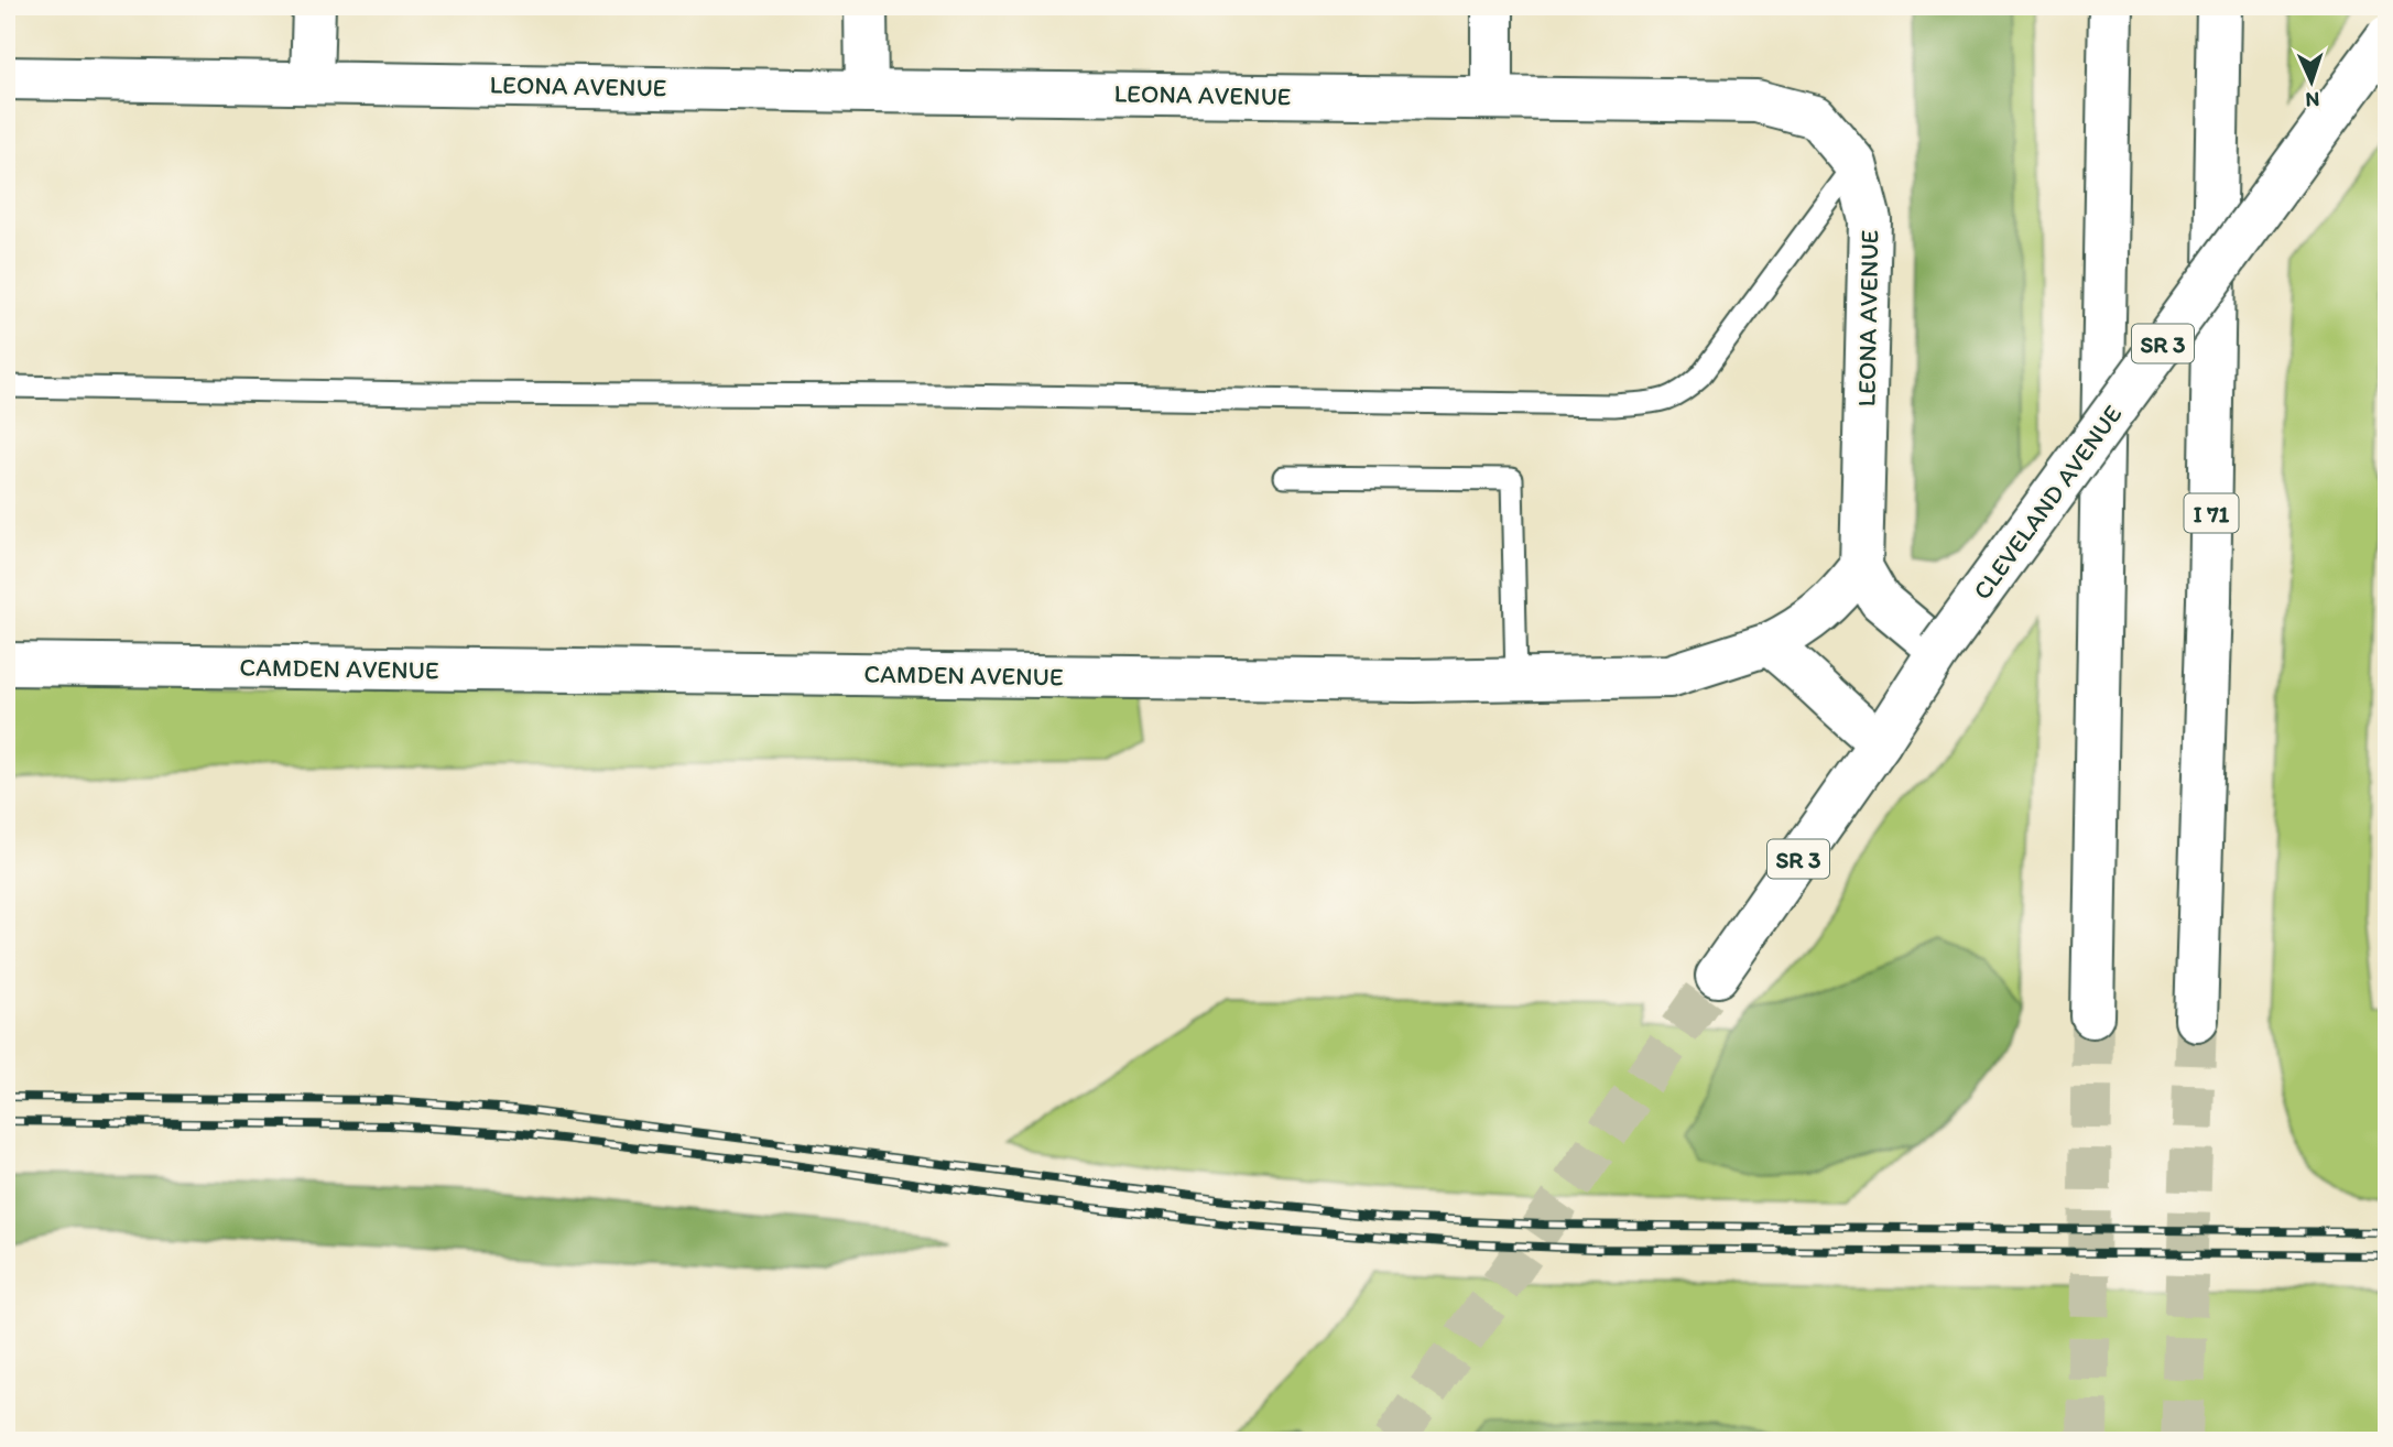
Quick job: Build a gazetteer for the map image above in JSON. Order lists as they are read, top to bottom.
{
  "streets": {
    "main road": [
      "LEONA AVENUE",
      "SR 3",
      "CLEVELAND AVENUE",
      "I 71",
      "CAMDEN AVENUE"
    ]
  },
  "crossings": [
    ["LEONA AVENUE", "CAMDEN AVENUE"]
  ],
  "north": "bottom"
}
